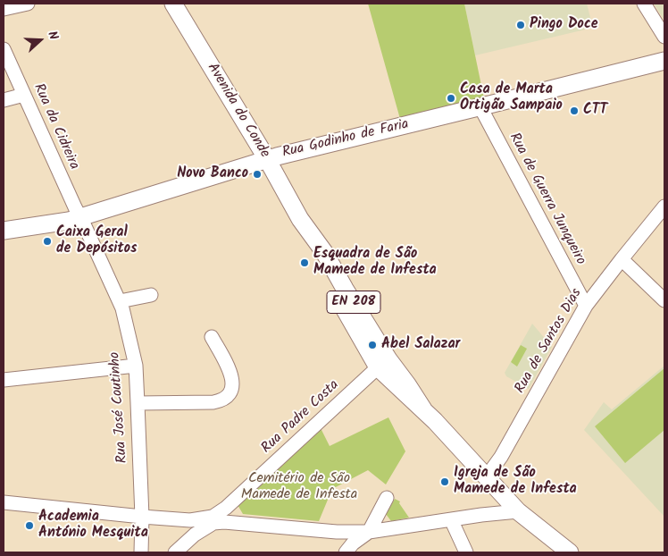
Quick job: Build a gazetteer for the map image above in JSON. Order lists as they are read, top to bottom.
{
  "streets": {
    "main road": ["Avenida do Conde", "Rua Godinho de Faria", "EN 208"],
    "street": [
      "Rua da Cidreira",
      "Rua de Guerra Junqueiro",
      "Rua de Santos Dias",
      "Rua José Coutinho",
      "Rua Padre Costa"
    ]
  },
  "crossings": [
    ["Avenida do Conde", "Rua Godinho de Faria"],
    ["Avenida do Conde", "EN 208"],
    ["Avenida do Conde", "Rua de Santos Dias"],
    ["Avenida do Conde", "Rua Padre Costa"],
    ["Rua da Cidreira", "Rua Godinho de Faria"],
    ["Rua da Cidreira", "Rua José Coutinho"],
    ["Rua Godinho de Faria", "Rua de Guerra Junqueiro"],
    ["Rua Godinho de Faria", "Rua José Coutinho"],
    ["Rua de Guerra Junqueiro", "Rua de Santos Dias"]
  ],
  "parks": ["Cemitério de São Mamede de Infesta"],
  "places": [
    "Pingo Doce",
    "Casa de Marta Ortigão Sampaio",
    "CTT",
    "Novo Banco",
    "Caixa Geral de Depósitos",
    "Esquadra de São Mamede de Infesta",
    "Abel Salazar",
    "Igreja de São Mamede de Infesta",
    "Academia António Mesquita"
  ],
  "north": "right"
}
